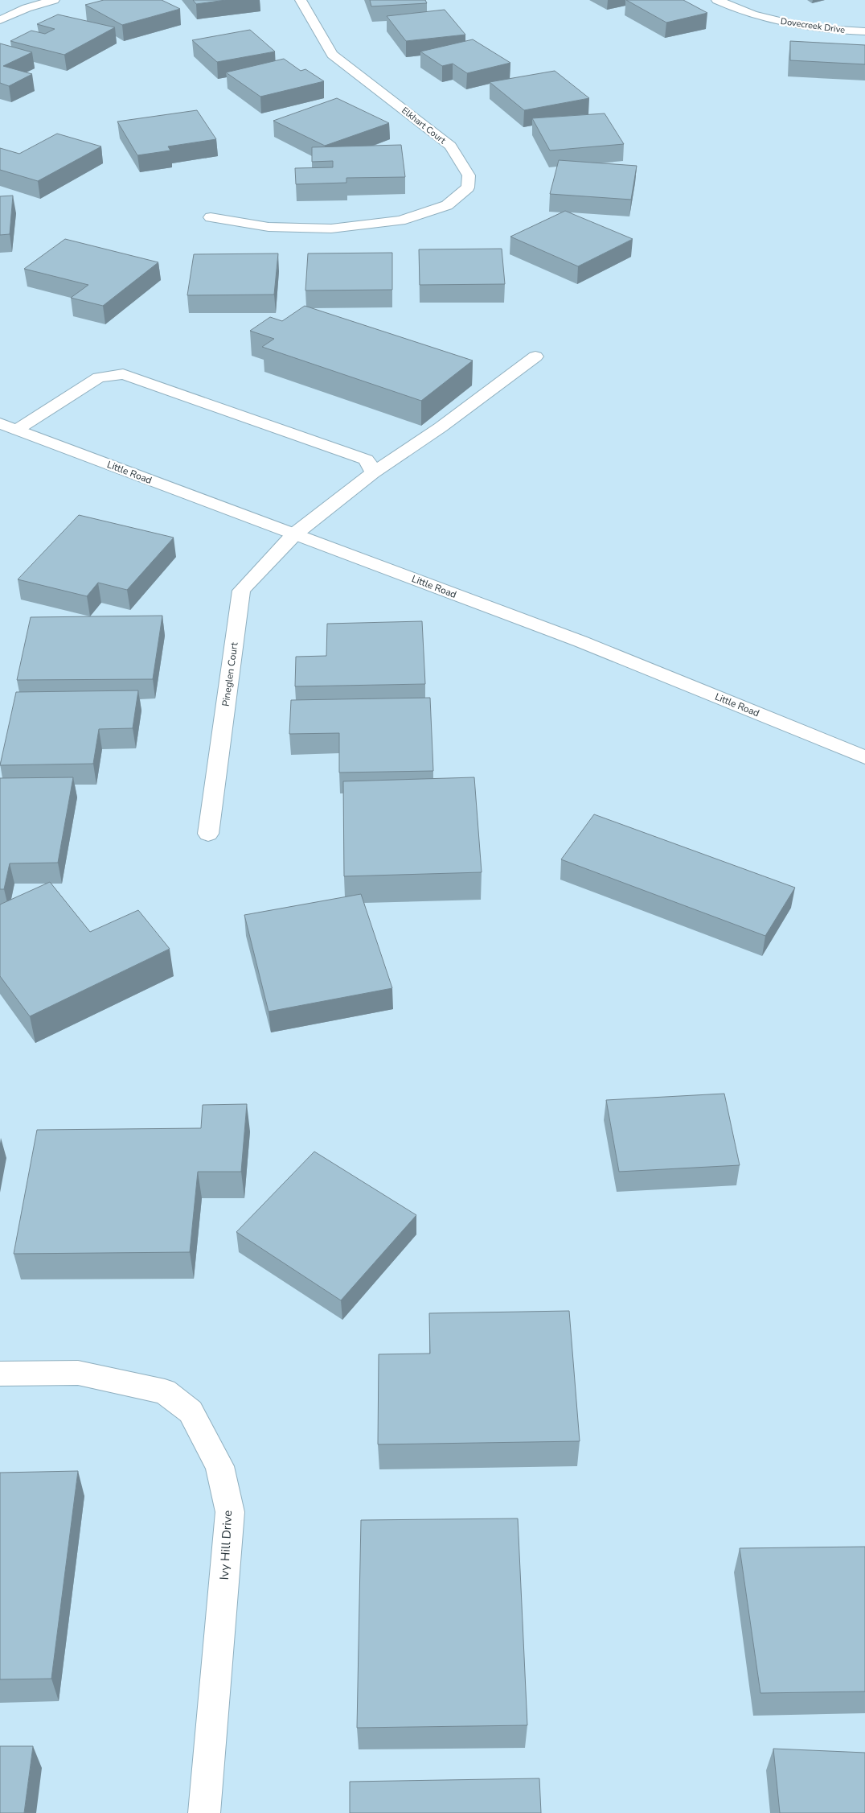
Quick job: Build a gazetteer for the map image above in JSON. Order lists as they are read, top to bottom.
{
  "streets": {
    "street": [
      "Dovecreek Drive",
      "Elkhart Court",
      "Little Road",
      "Pineglen Court",
      "Ivy Hill Drive"
    ]
  },
  "crossings": [
    ["Little Road", "Pineglen Court"]
  ]
}
